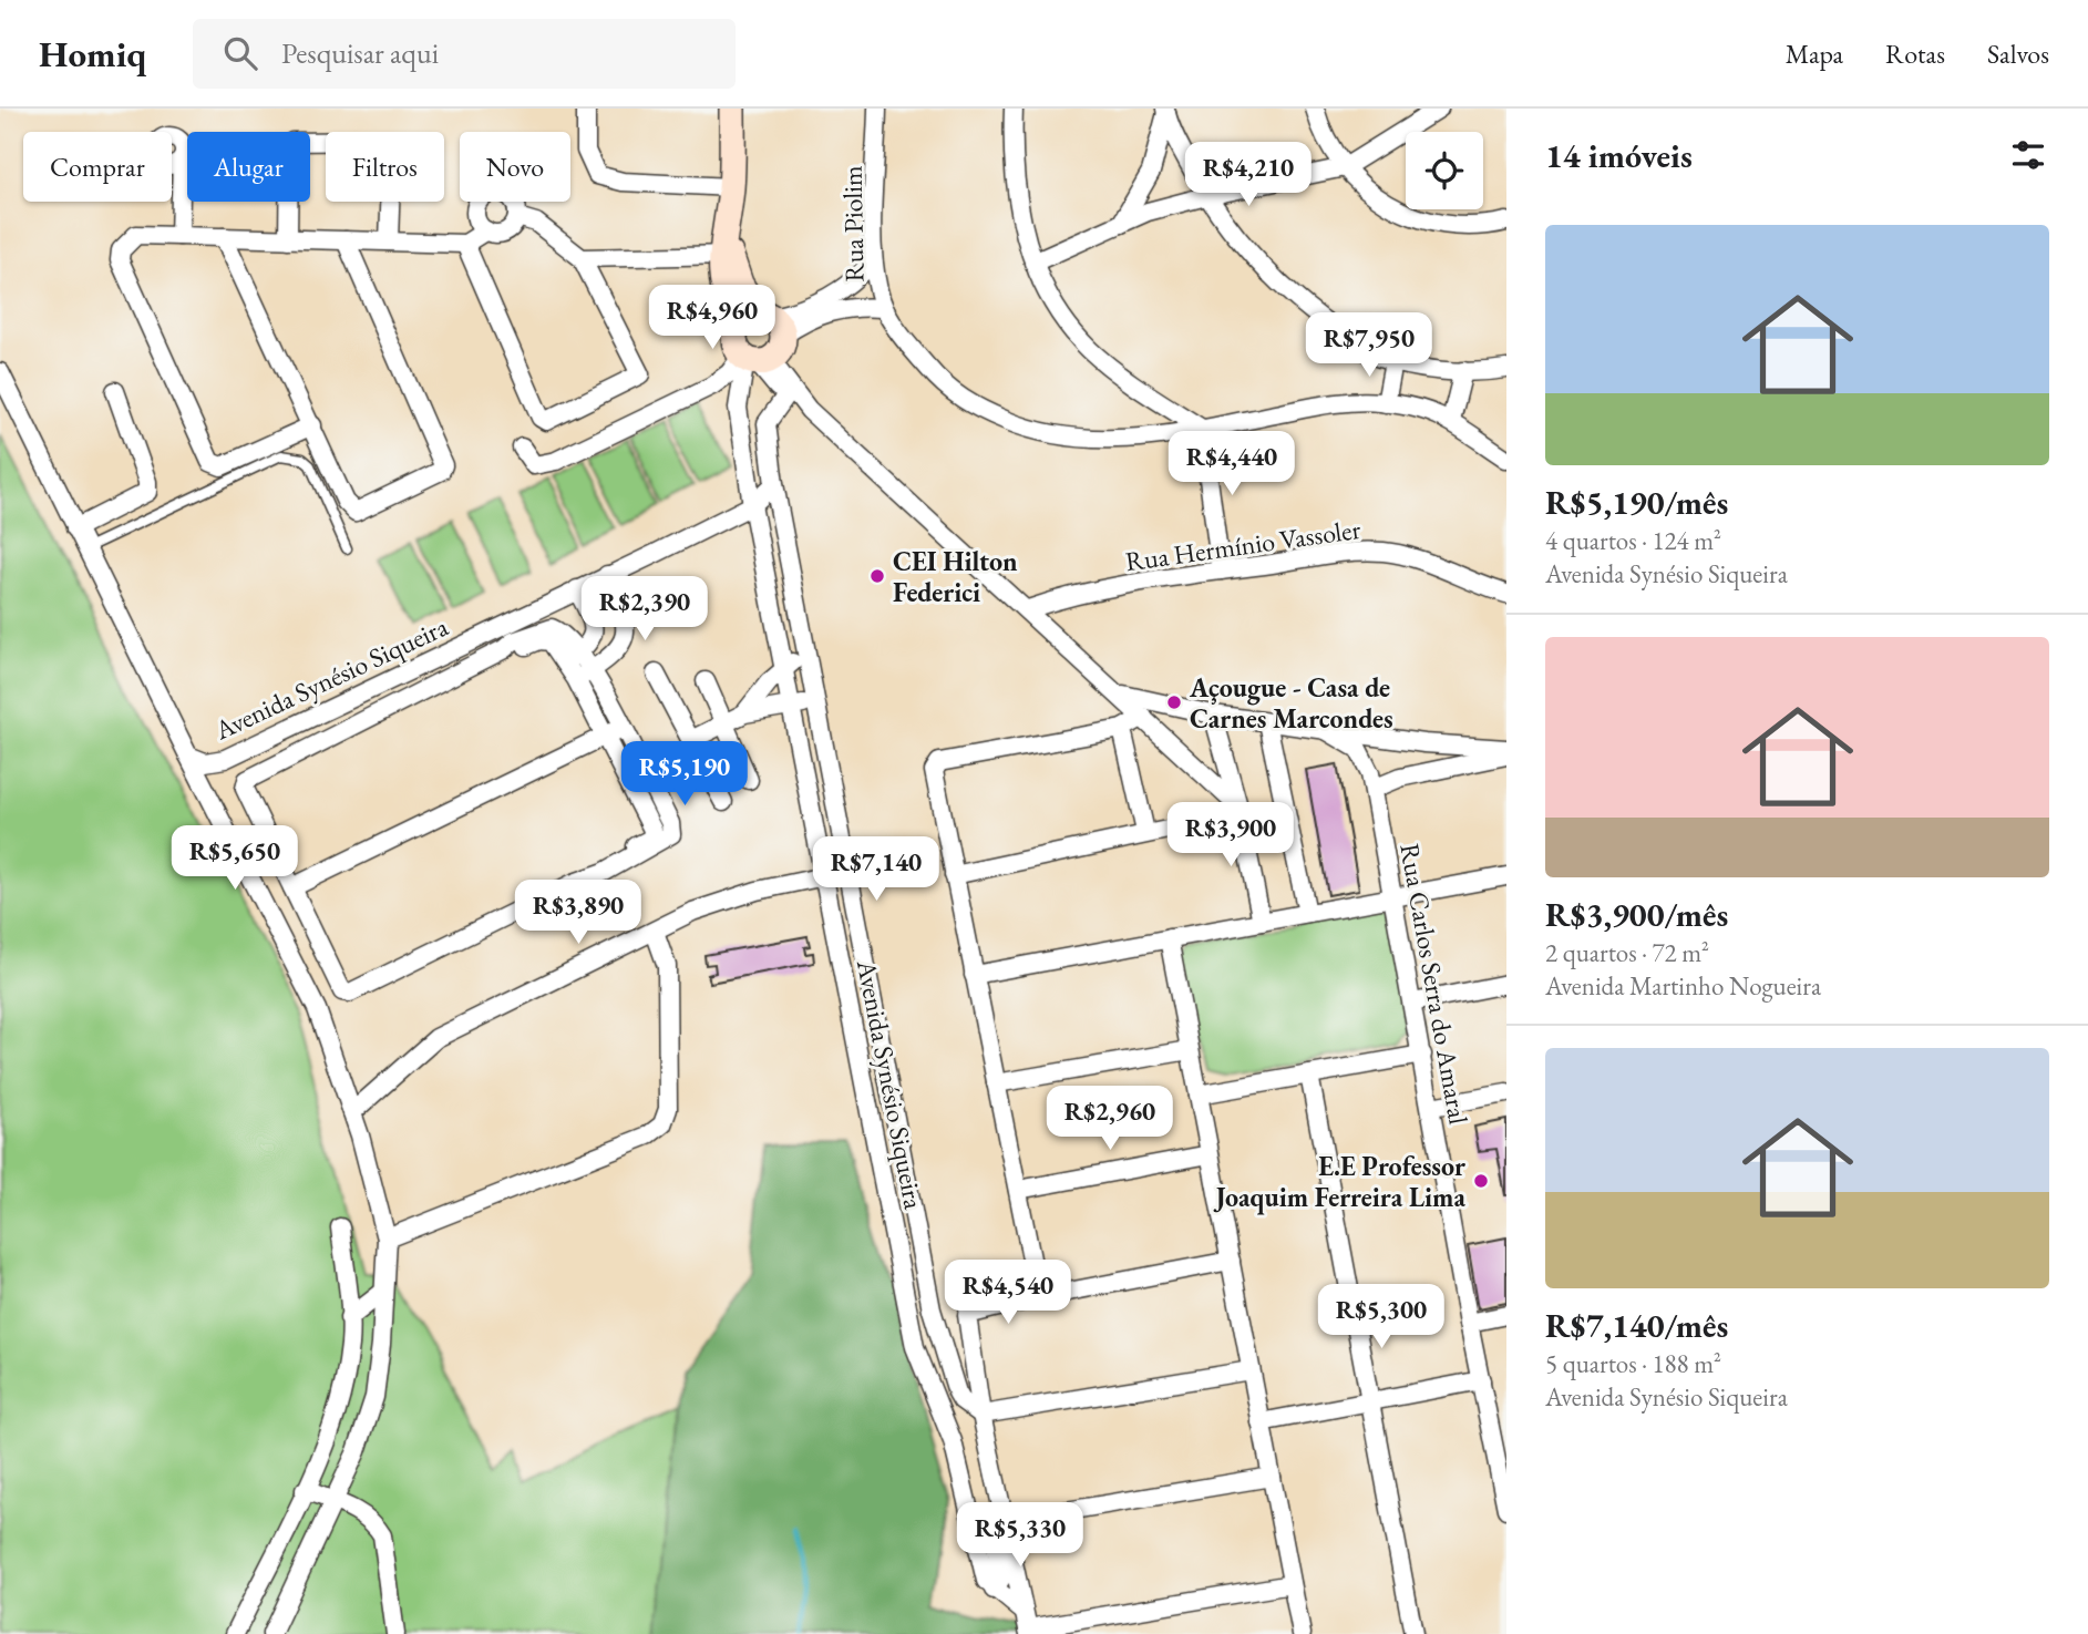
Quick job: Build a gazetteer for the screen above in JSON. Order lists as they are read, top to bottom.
{
  "streets": {
    "street": [
      "Rua Piolim",
      "Rua Hermínio Vassoler",
      "Avenida Synésio Siqueira",
      "Rua Carlos Serra do Amaral"
    ]
  },
  "places": ["CEI Hilton Federici", "Açougue - Casa de Carnes Marcondes", "E.E Professor Joaquim Ferreira Lima"],
  "page": {
    "header": "Homiq",
    "search": "Pesquisar aqui",
    "nav": ["Mapa", "Rotas", "Salvos"],
    "heading": "14 imóveis",
    "chip": [
      "Comprar",
      "Alugar",
      "Filtros",
      "Novo"
    ],
    "price": [
      "R$4,210",
      "R$4,960",
      "R$7,950",
      "R$4,440",
      "R$2,390",
      "R$5,190",
      "R$3,900",
      "R$5,650",
      "R$7,140",
      "R$3,890",
      "R$2,960",
      "R$4,540",
      "R$5,300",
      "R$5,330"
    ],
    "list": [
      {
        "name": "R$5,190/mês",
        "note": "4 quartos · 124 m² · Avenida Synésio Siqueira"
      },
      {
        "name": "R$3,900/mês",
        "note": "2 quartos · 72 m² · Avenida Martinho Nogueira"
      },
      {
        "name": "R$7,140/mês",
        "note": "5 quartos · 188 m² · Avenida Synésio Siqueira"
      }
    ]
  }
}
